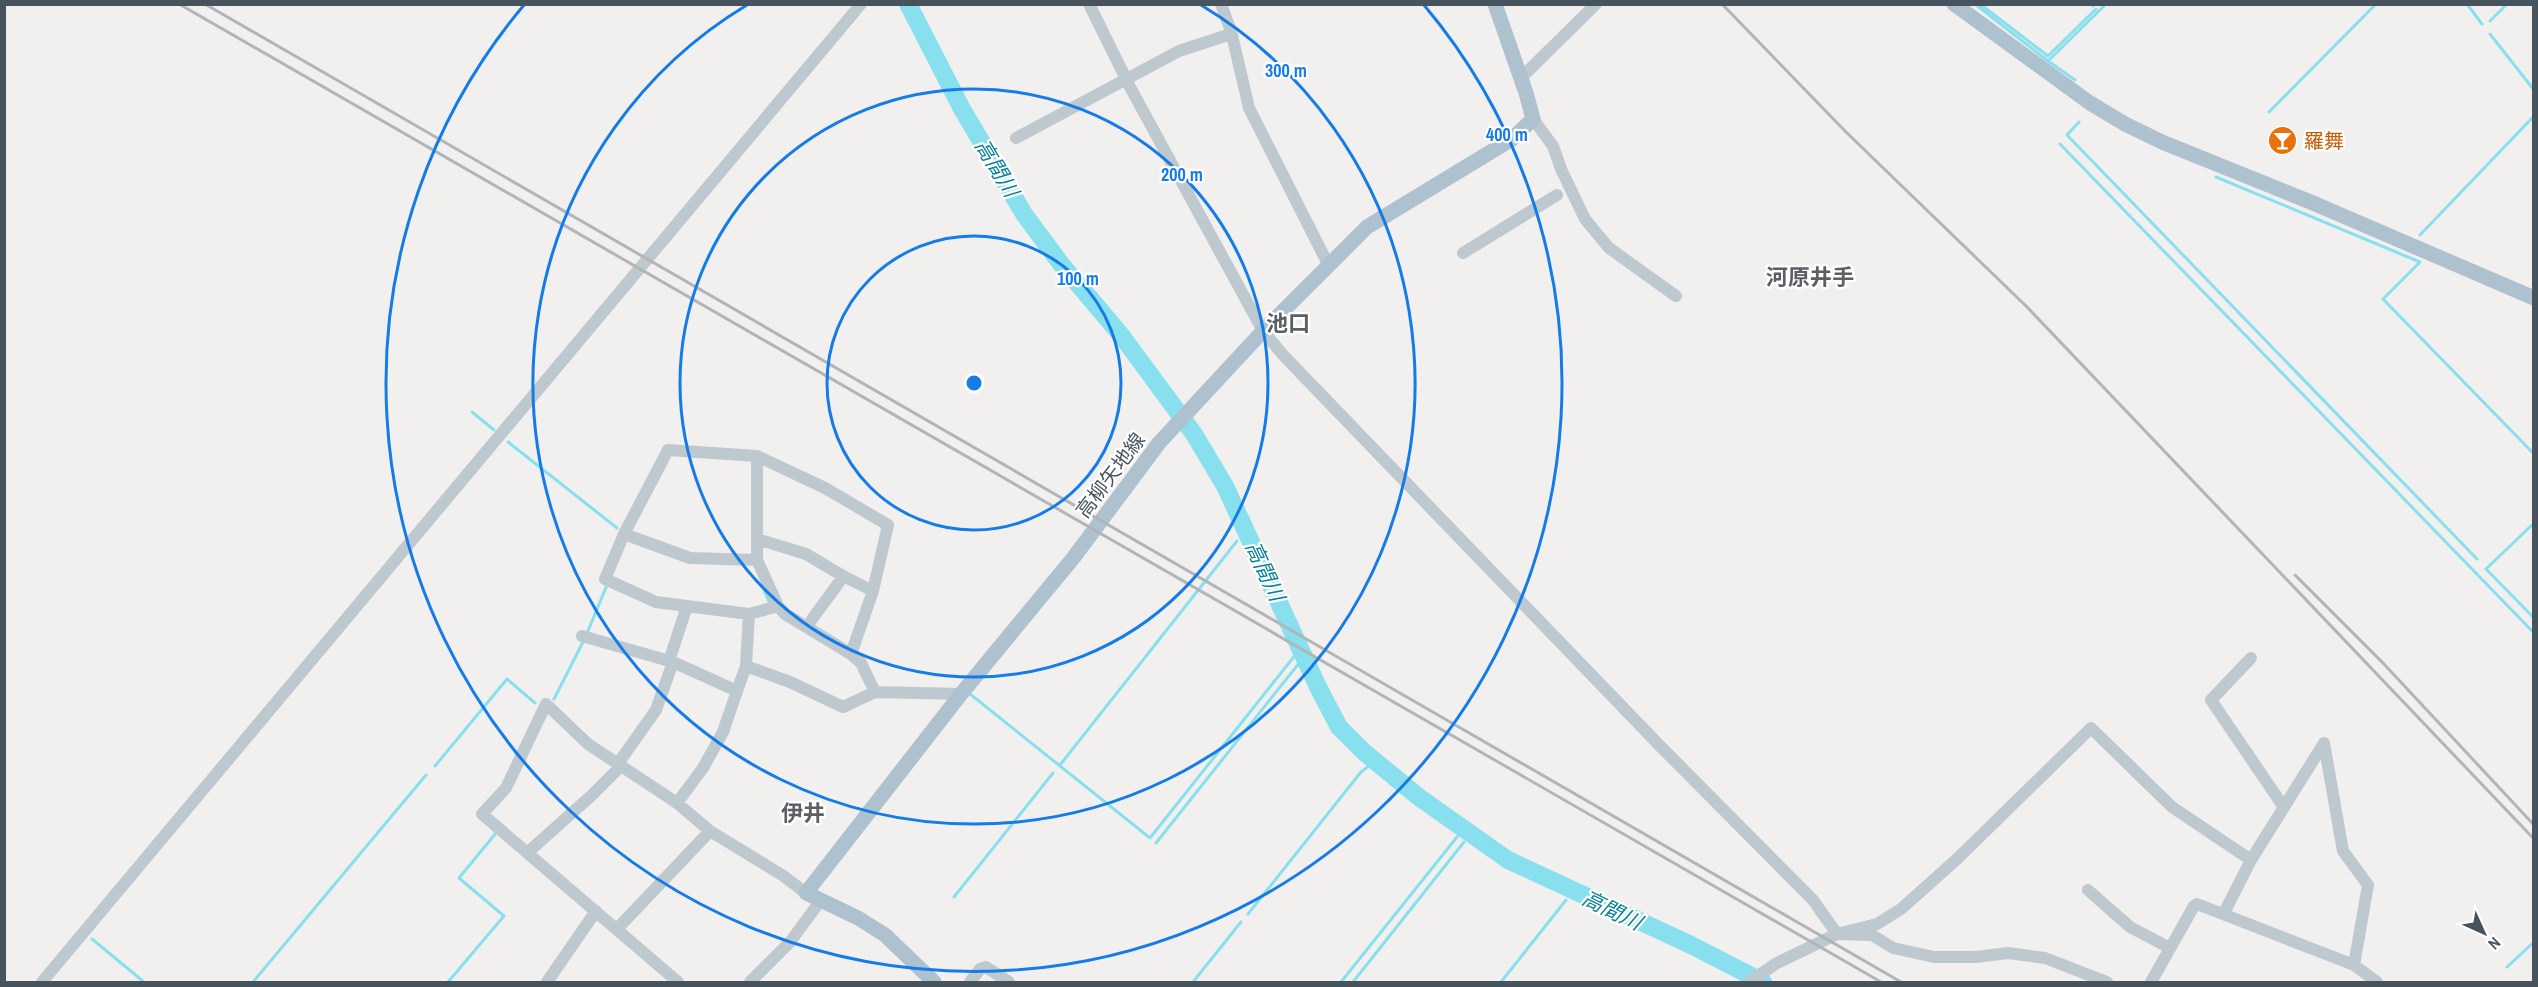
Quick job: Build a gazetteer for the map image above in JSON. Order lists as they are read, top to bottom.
{
  "streets": {
    "main road": ["高柳矢地線"]
  },
  "districts": ["河原井手", "池口", "伊井"],
  "water": ["高間川"],
  "places": {
    "bar": ["羅舞"]
  },
  "north": "bottom right",
  "rings": [
    "300 m",
    "400 m",
    "200 m",
    "100 m"
  ]
}
